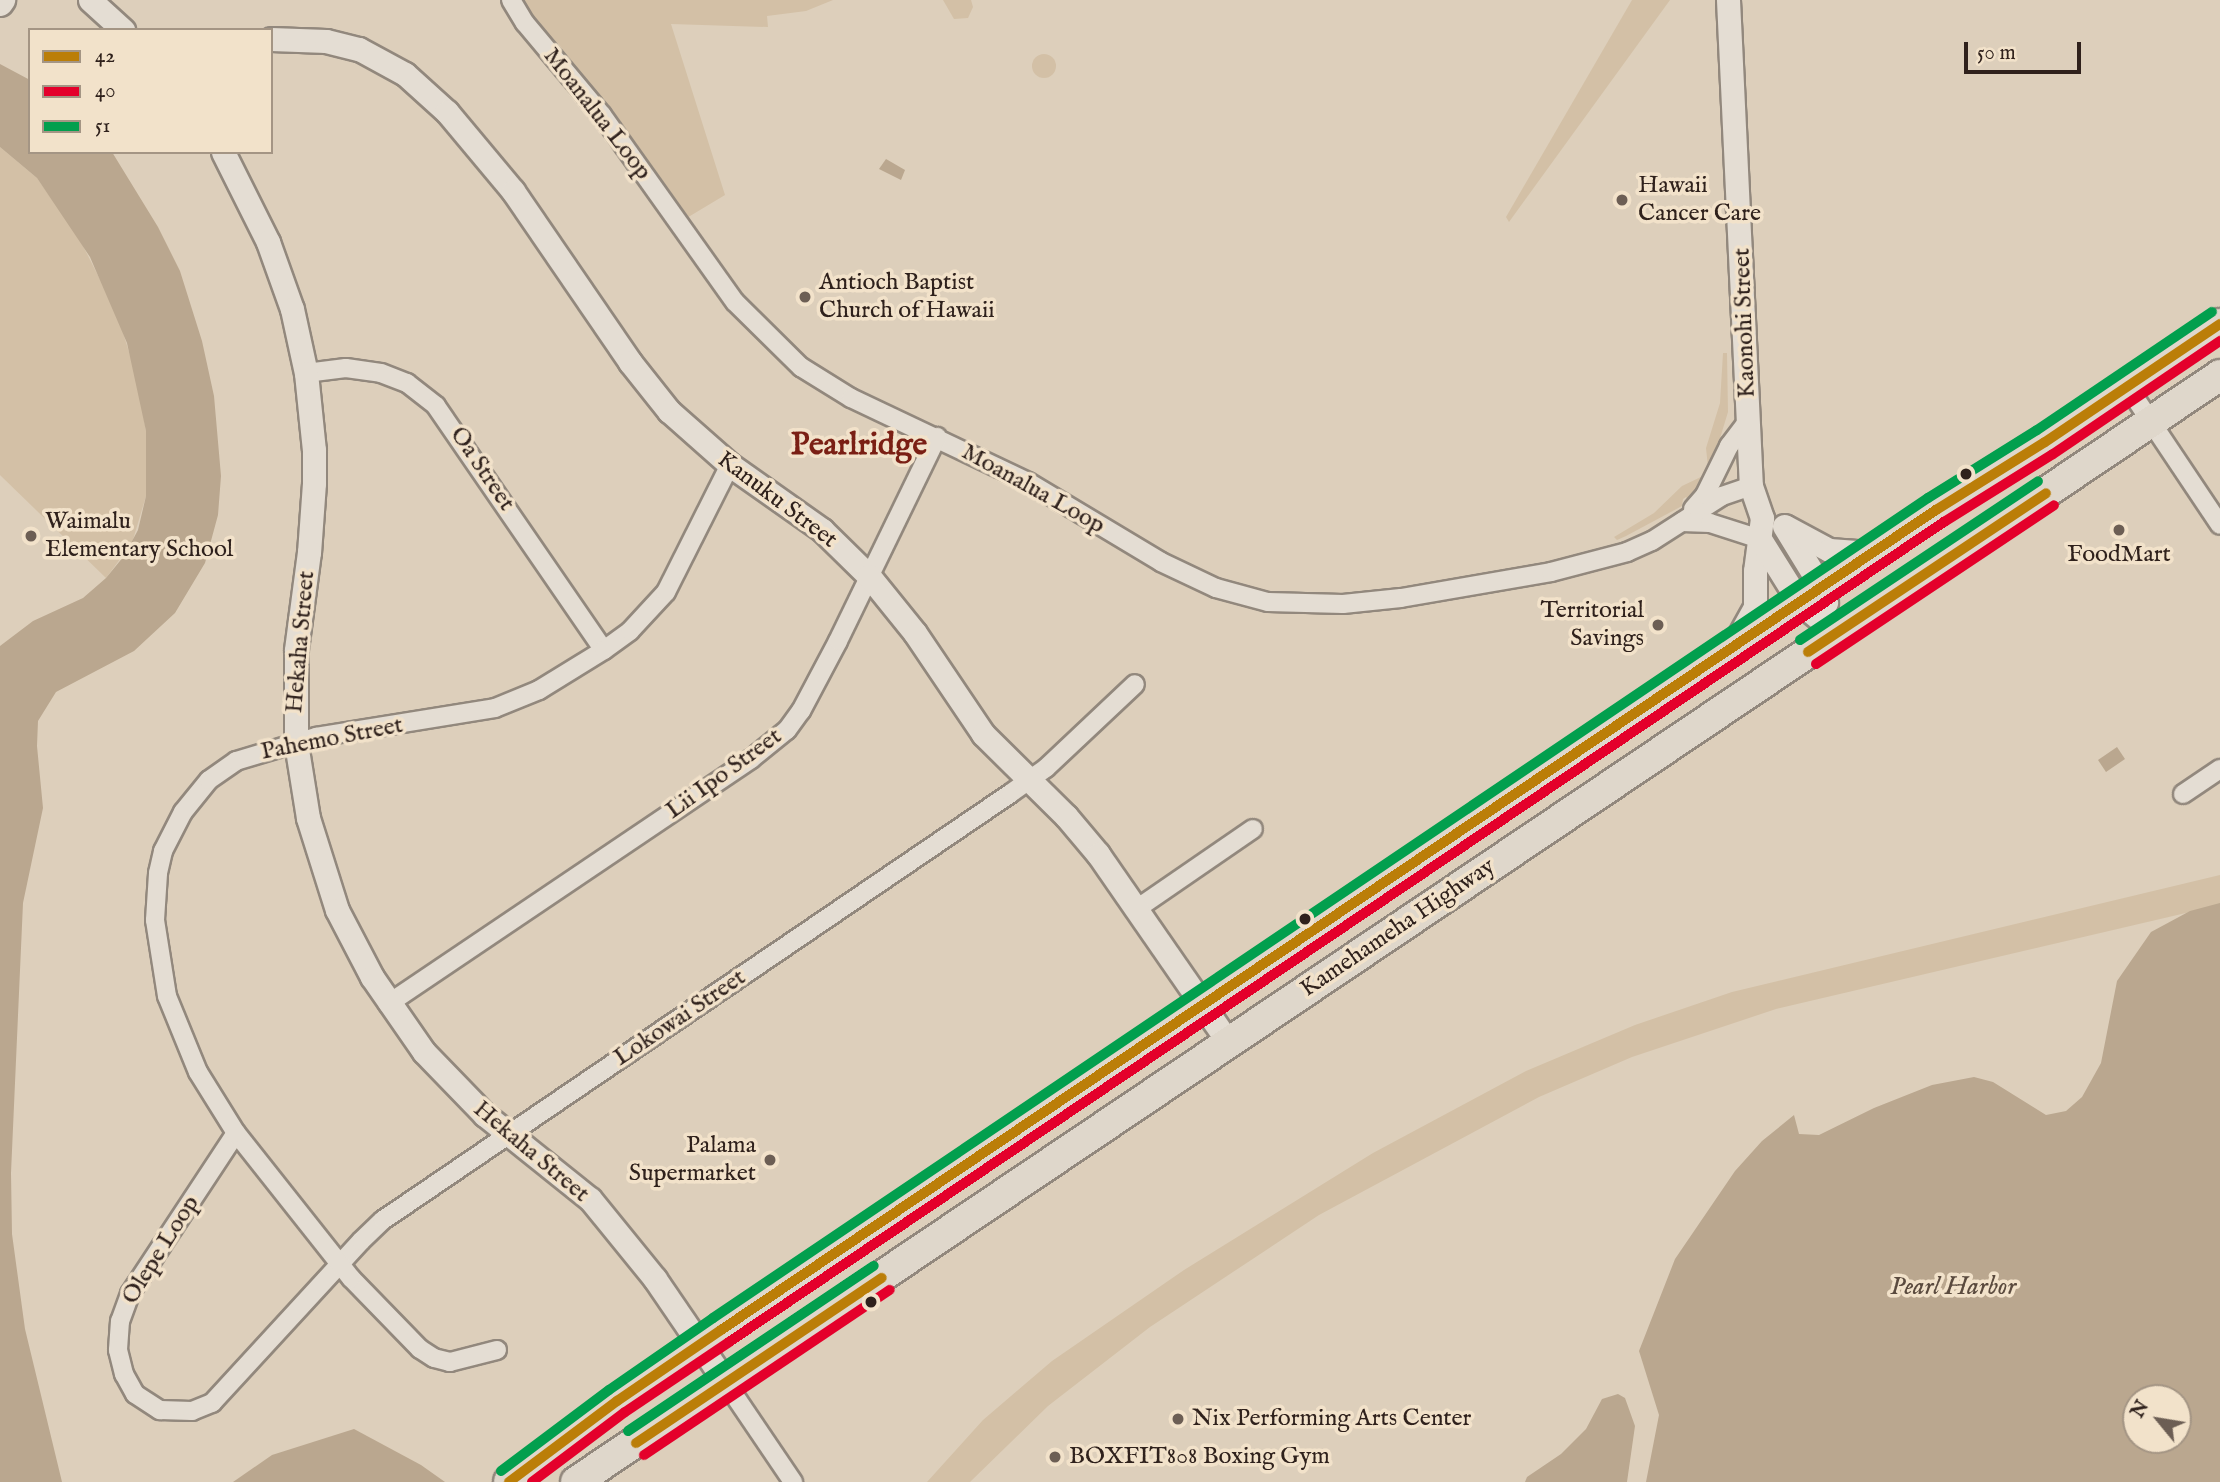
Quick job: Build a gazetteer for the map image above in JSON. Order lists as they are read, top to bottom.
{
  "streets": {
    "main road": ["Kamehameha Highway"],
    "street": [
      "Moanalua Loop",
      "Kaonohi Street",
      "Oa Street",
      "Kanuku Street",
      "Hekaha Street",
      "Pahemo Street",
      "Lii Ipo Street",
      "Lokowai Street",
      "Olepe Loop"
    ]
  },
  "crossings": [
    ["Moanalua Loop", "Kaonohi Street"],
    ["Moanalua Loop", "Lii Ipo Street"],
    ["Kaonohi Street", "Kamehameha Highway"],
    ["Oa Street", "Hekaha Street"],
    ["Oa Street", "Pahemo Street"],
    ["Kanuku Street", "Pahemo Street"],
    ["Kanuku Street", "Lii Ipo Street"],
    ["Kanuku Street", "Kamehameha Highway"],
    ["Kanuku Street", "Lokowai Street"],
    ["Hekaha Street", "Pahemo Street"],
    ["Hekaha Street", "Lii Ipo Street"],
    ["Hekaha Street", "Kamehameha Highway"],
    ["Hekaha Street", "Lokowai Street"],
    ["Pahemo Street", "Lokowai Street"],
    ["Pahemo Street", "Olepe Loop"],
    ["Lokowai Street", "Olepe Loop"]
  ],
  "districts": ["Pearlridge"],
  "water": ["Pearl Harbor"],
  "places": [
    "Hawaii Cancer Care",
    "Antioch Baptist Church of Hawaii",
    "FoodMart",
    "Waimalu Elementary School",
    "Territorial Savings",
    "Palama Supermarket",
    "Nix Performing Arts Center",
    "BOXFIT808 Boxing Gym"
  ],
  "lines": ["transit line 51", "transit line 42", "transit line 40"],
  "legend": ["42", "40", "51"],
  "scale_bar": "50 m",
  "north": "top left"
}
